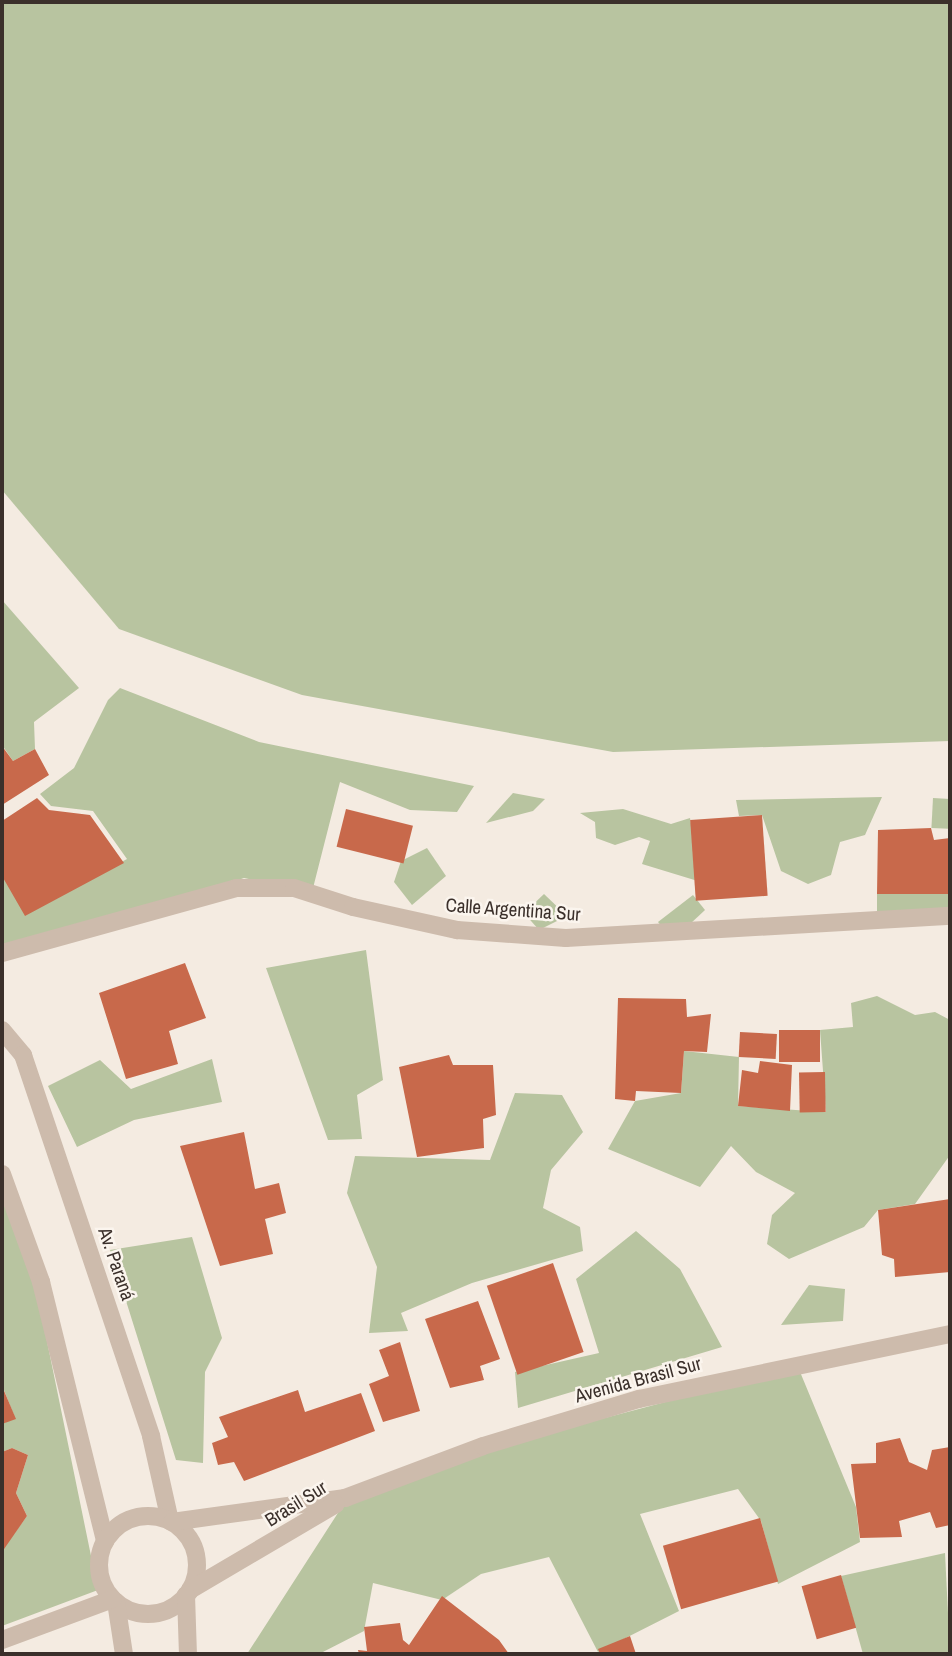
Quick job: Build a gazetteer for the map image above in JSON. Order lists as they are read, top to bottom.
{
  "streets": {
    "street": [
      "Calle Argentina Sur",
      "Av. Paraná",
      "Avenida Brasil Sur",
      "Brasil Sur"
    ]
  },
  "crossings": [
    ["Av. Paraná", "Brasil Sur"],
    ["Avenida Brasil Sur", "Brasil Sur"]
  ]
}
